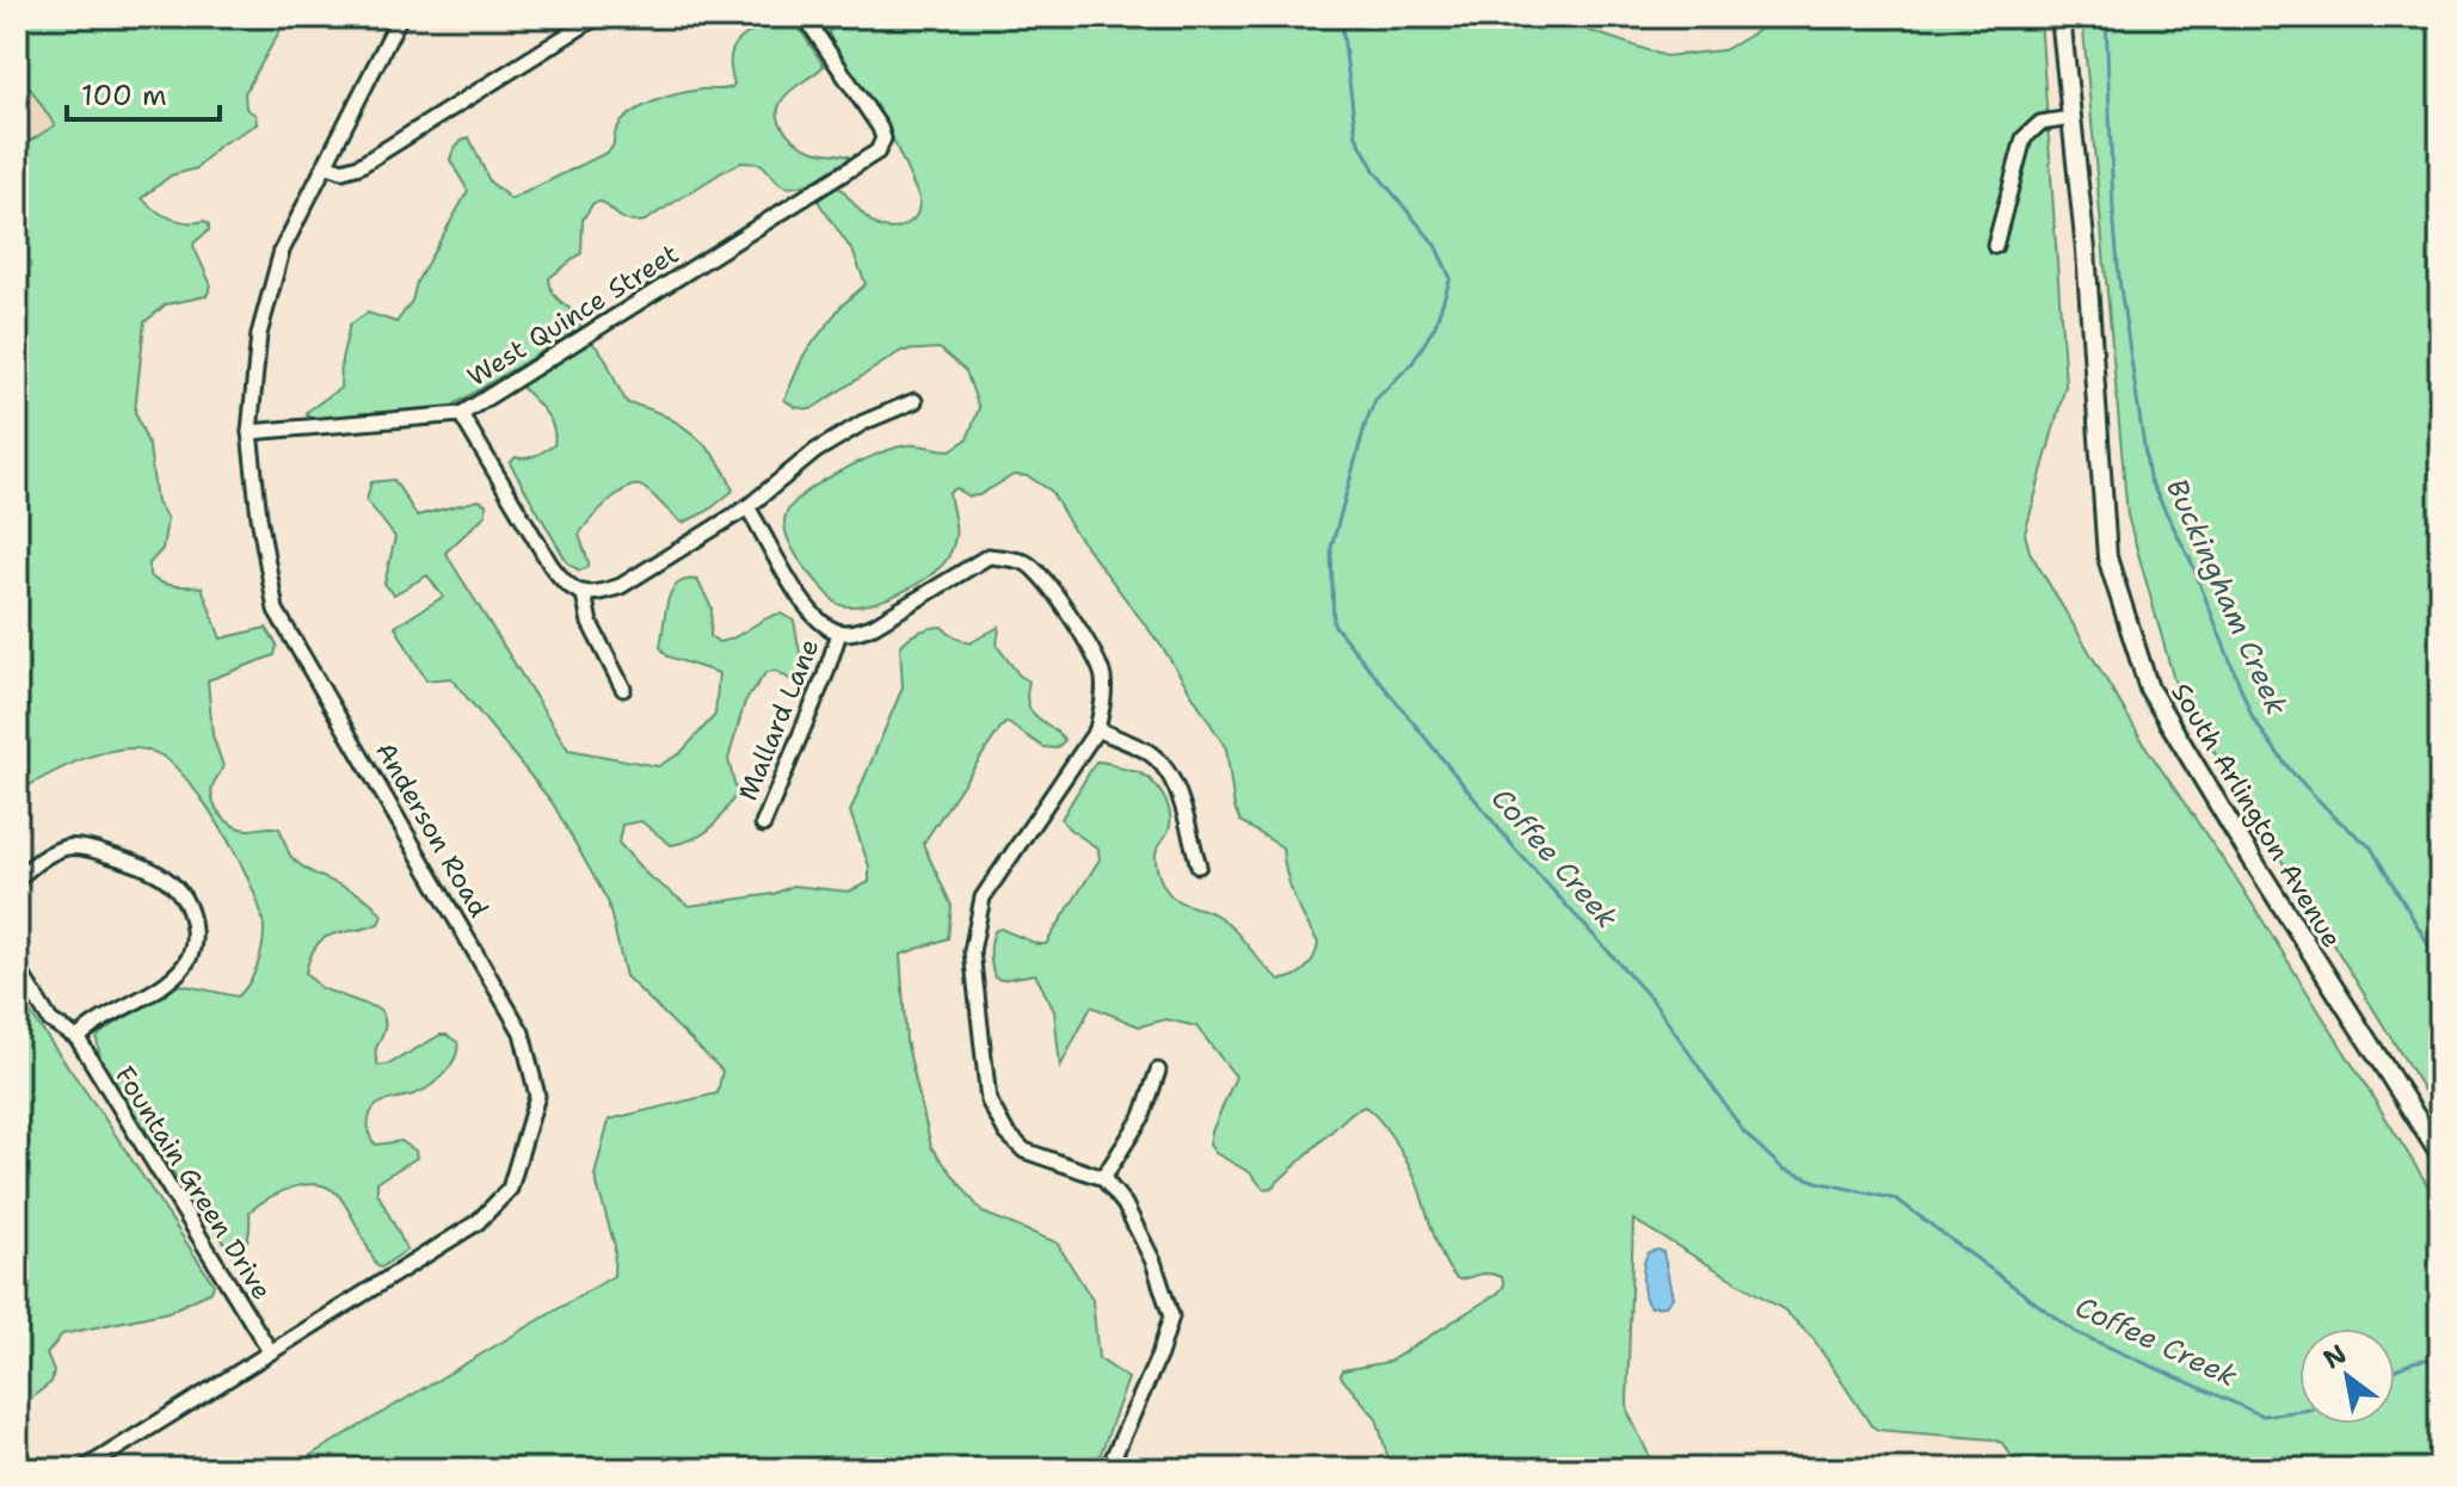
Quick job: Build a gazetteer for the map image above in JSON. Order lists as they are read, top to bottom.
{
  "streets": {
    "main road": ["South Arlington Avenue"],
    "street": [
      "West Quince Street",
      "Mallard Lane",
      "Anderson Road",
      "Fountain Green Drive"
    ]
  },
  "crossings": [
    ["West Quince Street", "Anderson Road"],
    ["Anderson Road", "Fountain Green Drive"]
  ],
  "water": ["Buckingham Creek", "Coffee Creek"],
  "scale_bar": "100 m",
  "north": "top left"
}
